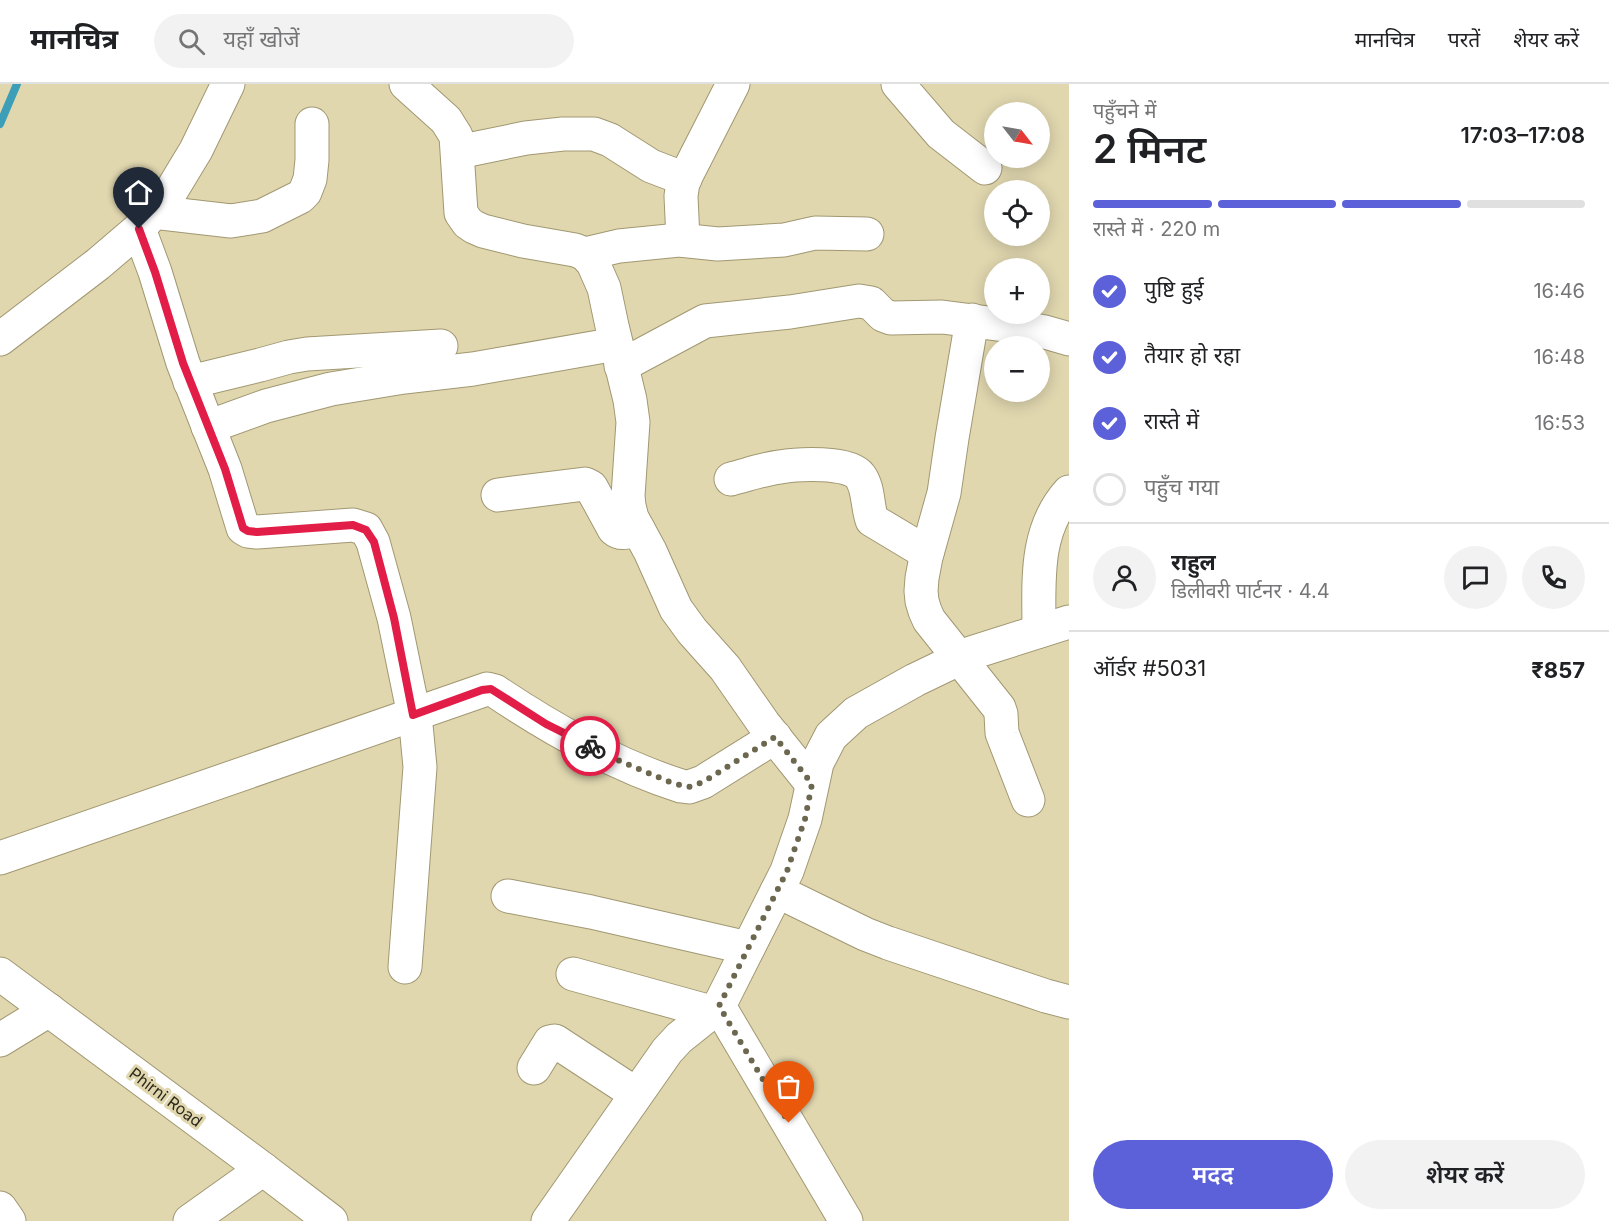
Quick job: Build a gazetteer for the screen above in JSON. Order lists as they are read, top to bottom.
{
  "streets": {
    "street": ["Phirni Road"]
  },
  "north": "bottom right",
  "page": {
    "header": "मानचित्र",
    "search": "यहाँ खोजें",
    "nav": ["मानचित्र", "परतें", "शेयर करें"],
    "heading": ["2 मिनट", "पहुँचने में", "17:03–17:08"],
    "panel": [
      "राहुल",
      "डिलीवरी पार्टनर · 4.4",
      "ऑर्डर #5031",
      "₹857"
    ],
    "map_buttons": ["+", "−"],
    "bar": "रास्ते में · 220 m",
    "list": [
      ["पुष्टि हुई", "16:46"],
      ["तैयार हो रहा", "16:48"],
      ["रास्ते में", "16:53"],
      "पहुँच गया"
    ],
    "buttons": ["मदद", "शेयर करें"]
  }
}
